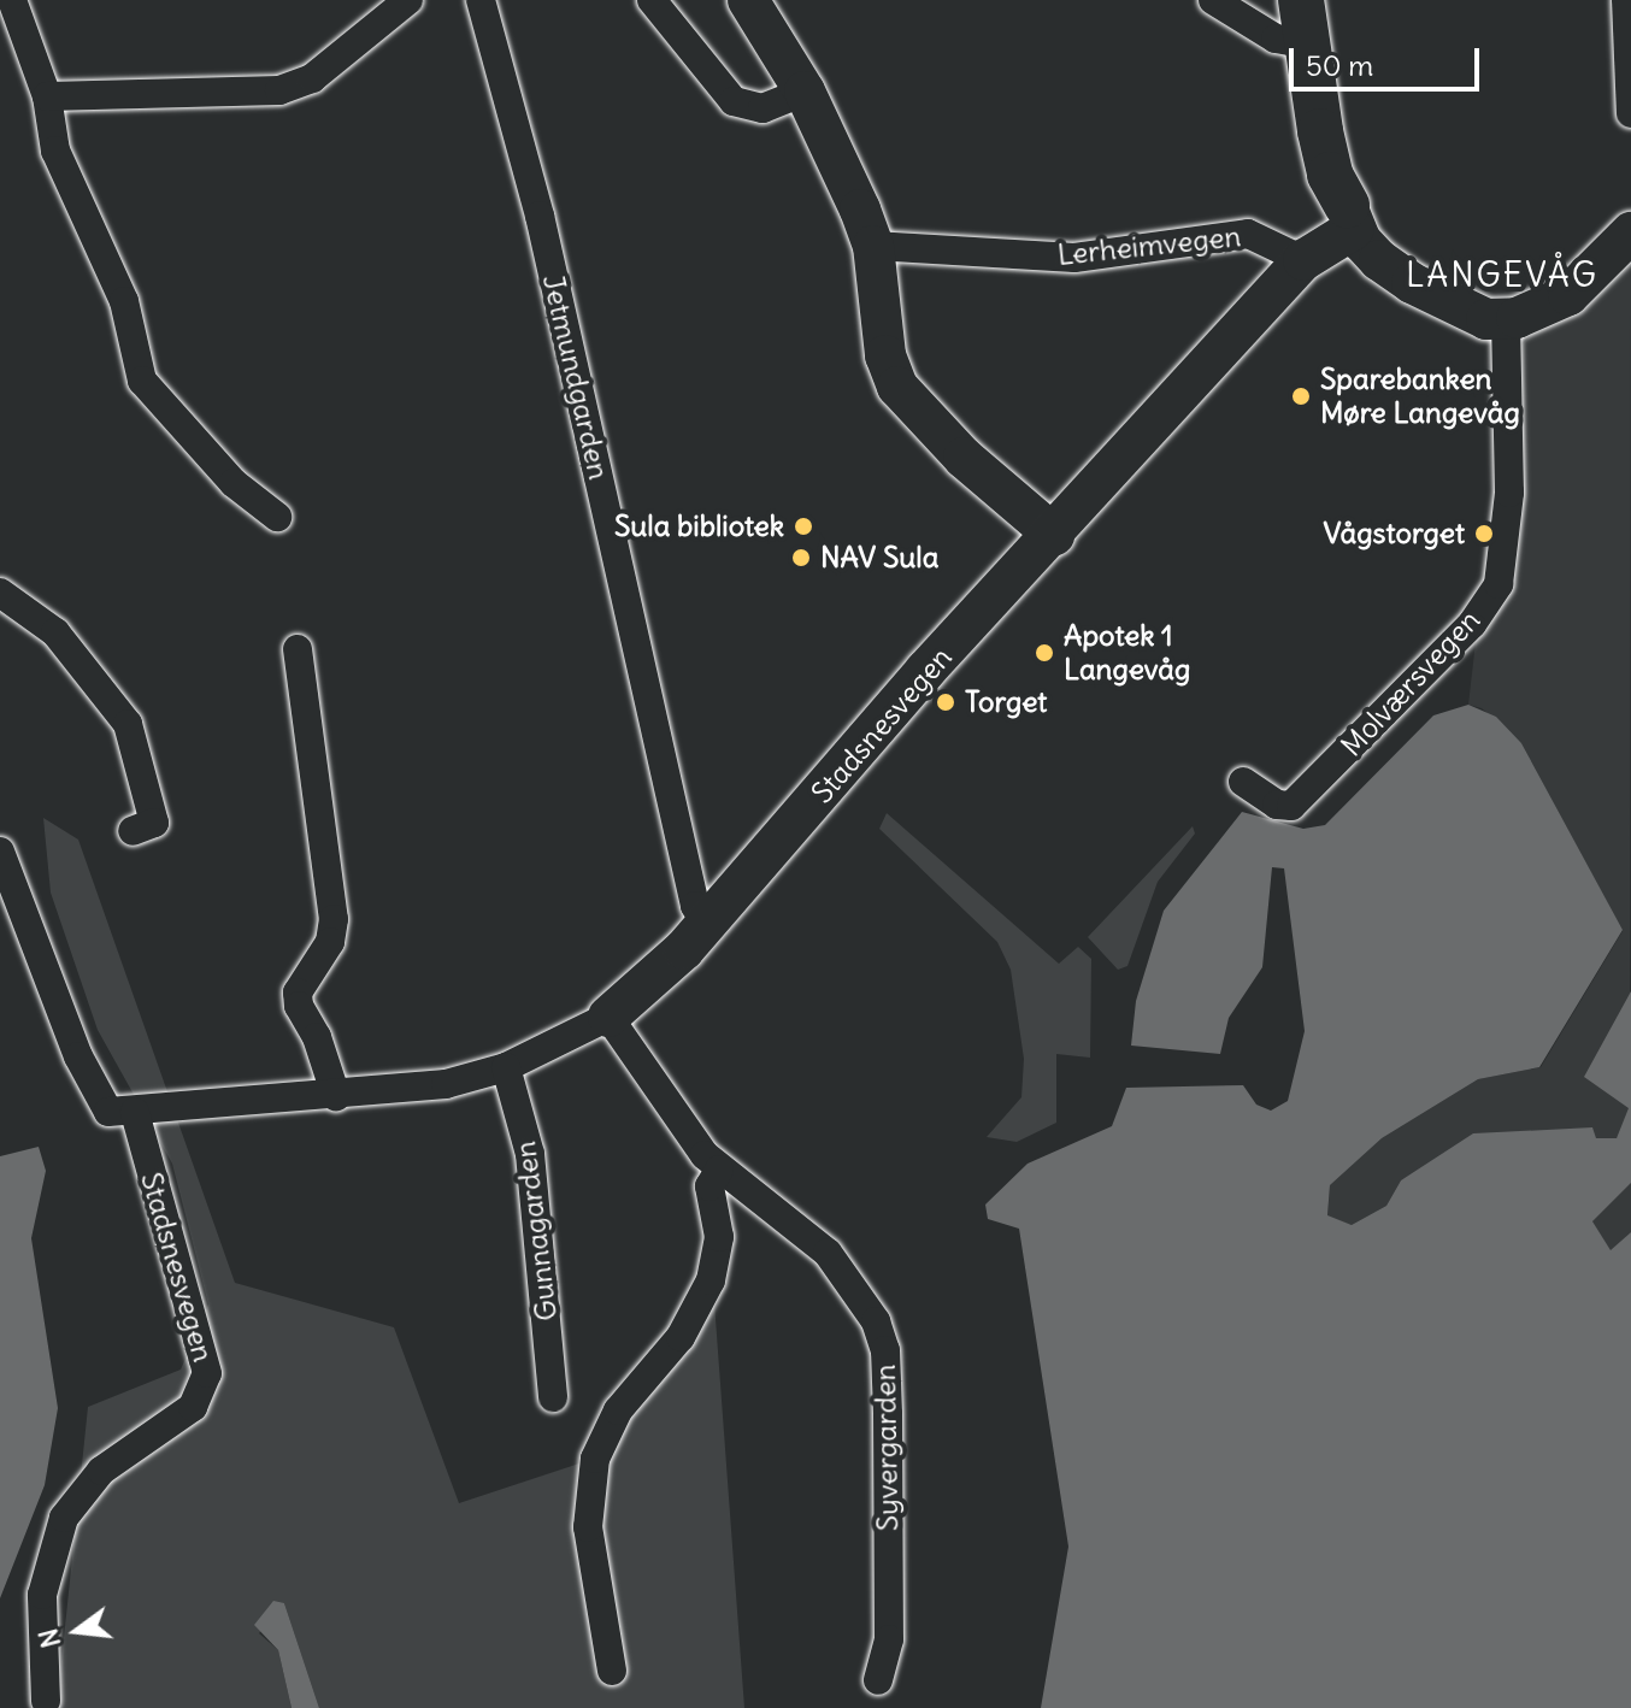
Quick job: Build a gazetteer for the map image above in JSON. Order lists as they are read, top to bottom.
{
  "streets": {
    "street": [
      "Lerheimvegen",
      "Jetmundgarden",
      "Molværsvegen",
      "Stadsnesvegen",
      "Gunnagarden",
      "Syvergarden"
    ]
  },
  "crossings": [
    ["Lerheimvegen", "Stadsnesvegen"],
    ["Jetmundgarden", "Stadsnesvegen"],
    ["Stadsnesvegen", "Gunnagarden"],
    ["Stadsnesvegen", "Syvergarden"]
  ],
  "districts": ["LANGEVÅG"],
  "places": [
    "Sparebanken Møre Langevåg",
    "Sula bibliotek",
    "Vågstorget",
    "NAV Sula",
    "Apotek 1 Langevåg",
    "Torget"
  ],
  "scale_bar": "50 m",
  "north": "left"
}
